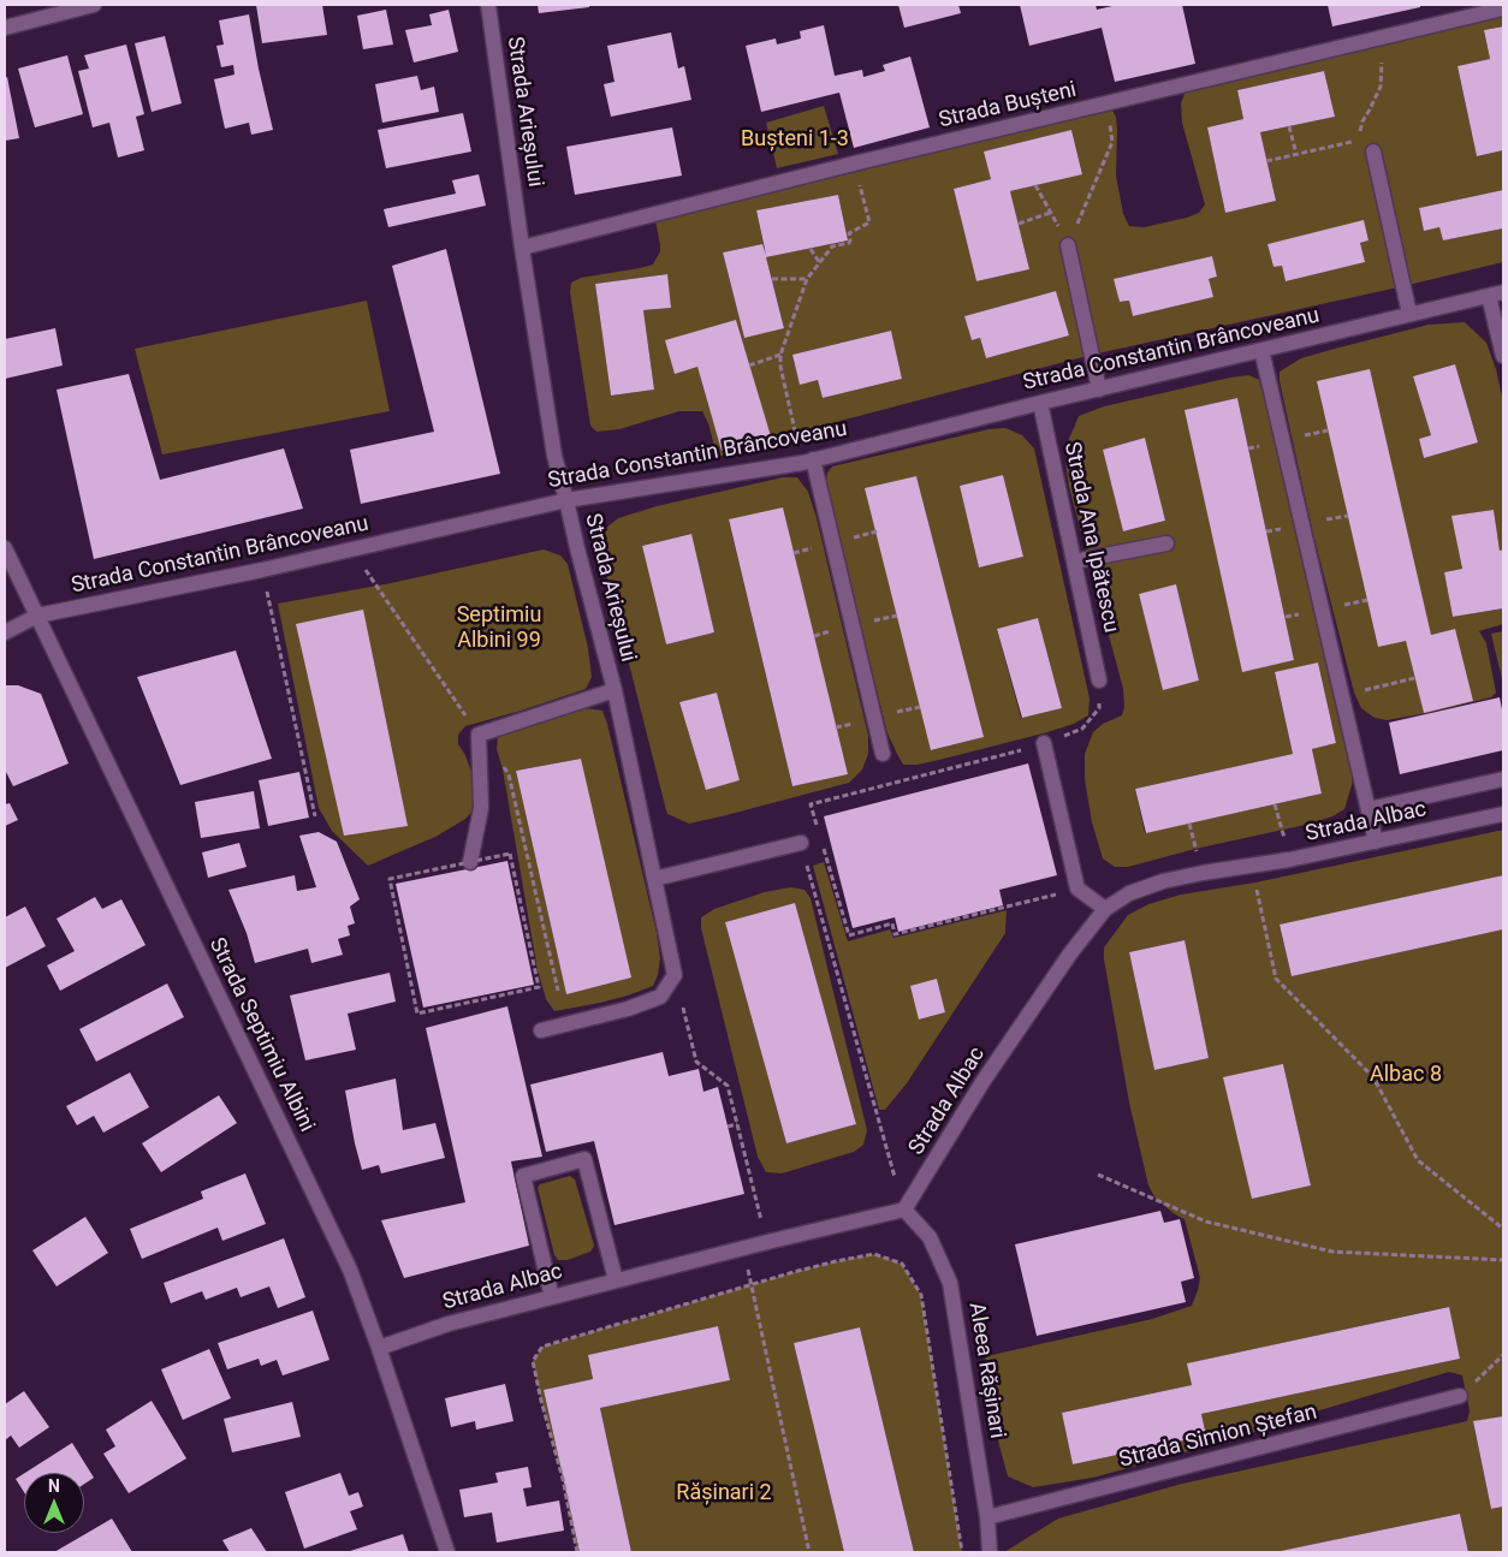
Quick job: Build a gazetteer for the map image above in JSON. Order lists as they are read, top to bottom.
{
  "streets": {
    "street": [
      "Strada Bușteni",
      "Strada Arieșului",
      "Strada Constantin Brâncoveanu",
      "Strada Ana Ipătescu",
      "Strada Albac",
      "Strada Septimiu Albini",
      "Aleea Rășinari",
      "Strada Simion Ștefan"
    ]
  },
  "crossings": [
    ["Strada Bușteni", "Strada Arieșului"],
    ["Strada Arieșului", "Strada Constantin Brâncoveanu"],
    ["Strada Constantin Brâncoveanu", "Strada Ana Ipătescu"],
    ["Strada Constantin Brâncoveanu", "Strada Septimiu Albini"],
    ["Strada Albac", "Strada Septimiu Albini"],
    ["Strada Albac", "Aleea Rășinari"],
    ["Aleea Rășinari", "Strada Simion Ștefan"]
  ],
  "parks": [
    "Bușteni 1-3",
    "Septimiu Albini 99",
    "Albac 8",
    "Rășinari 2"
  ],
  "north": "top"
}
